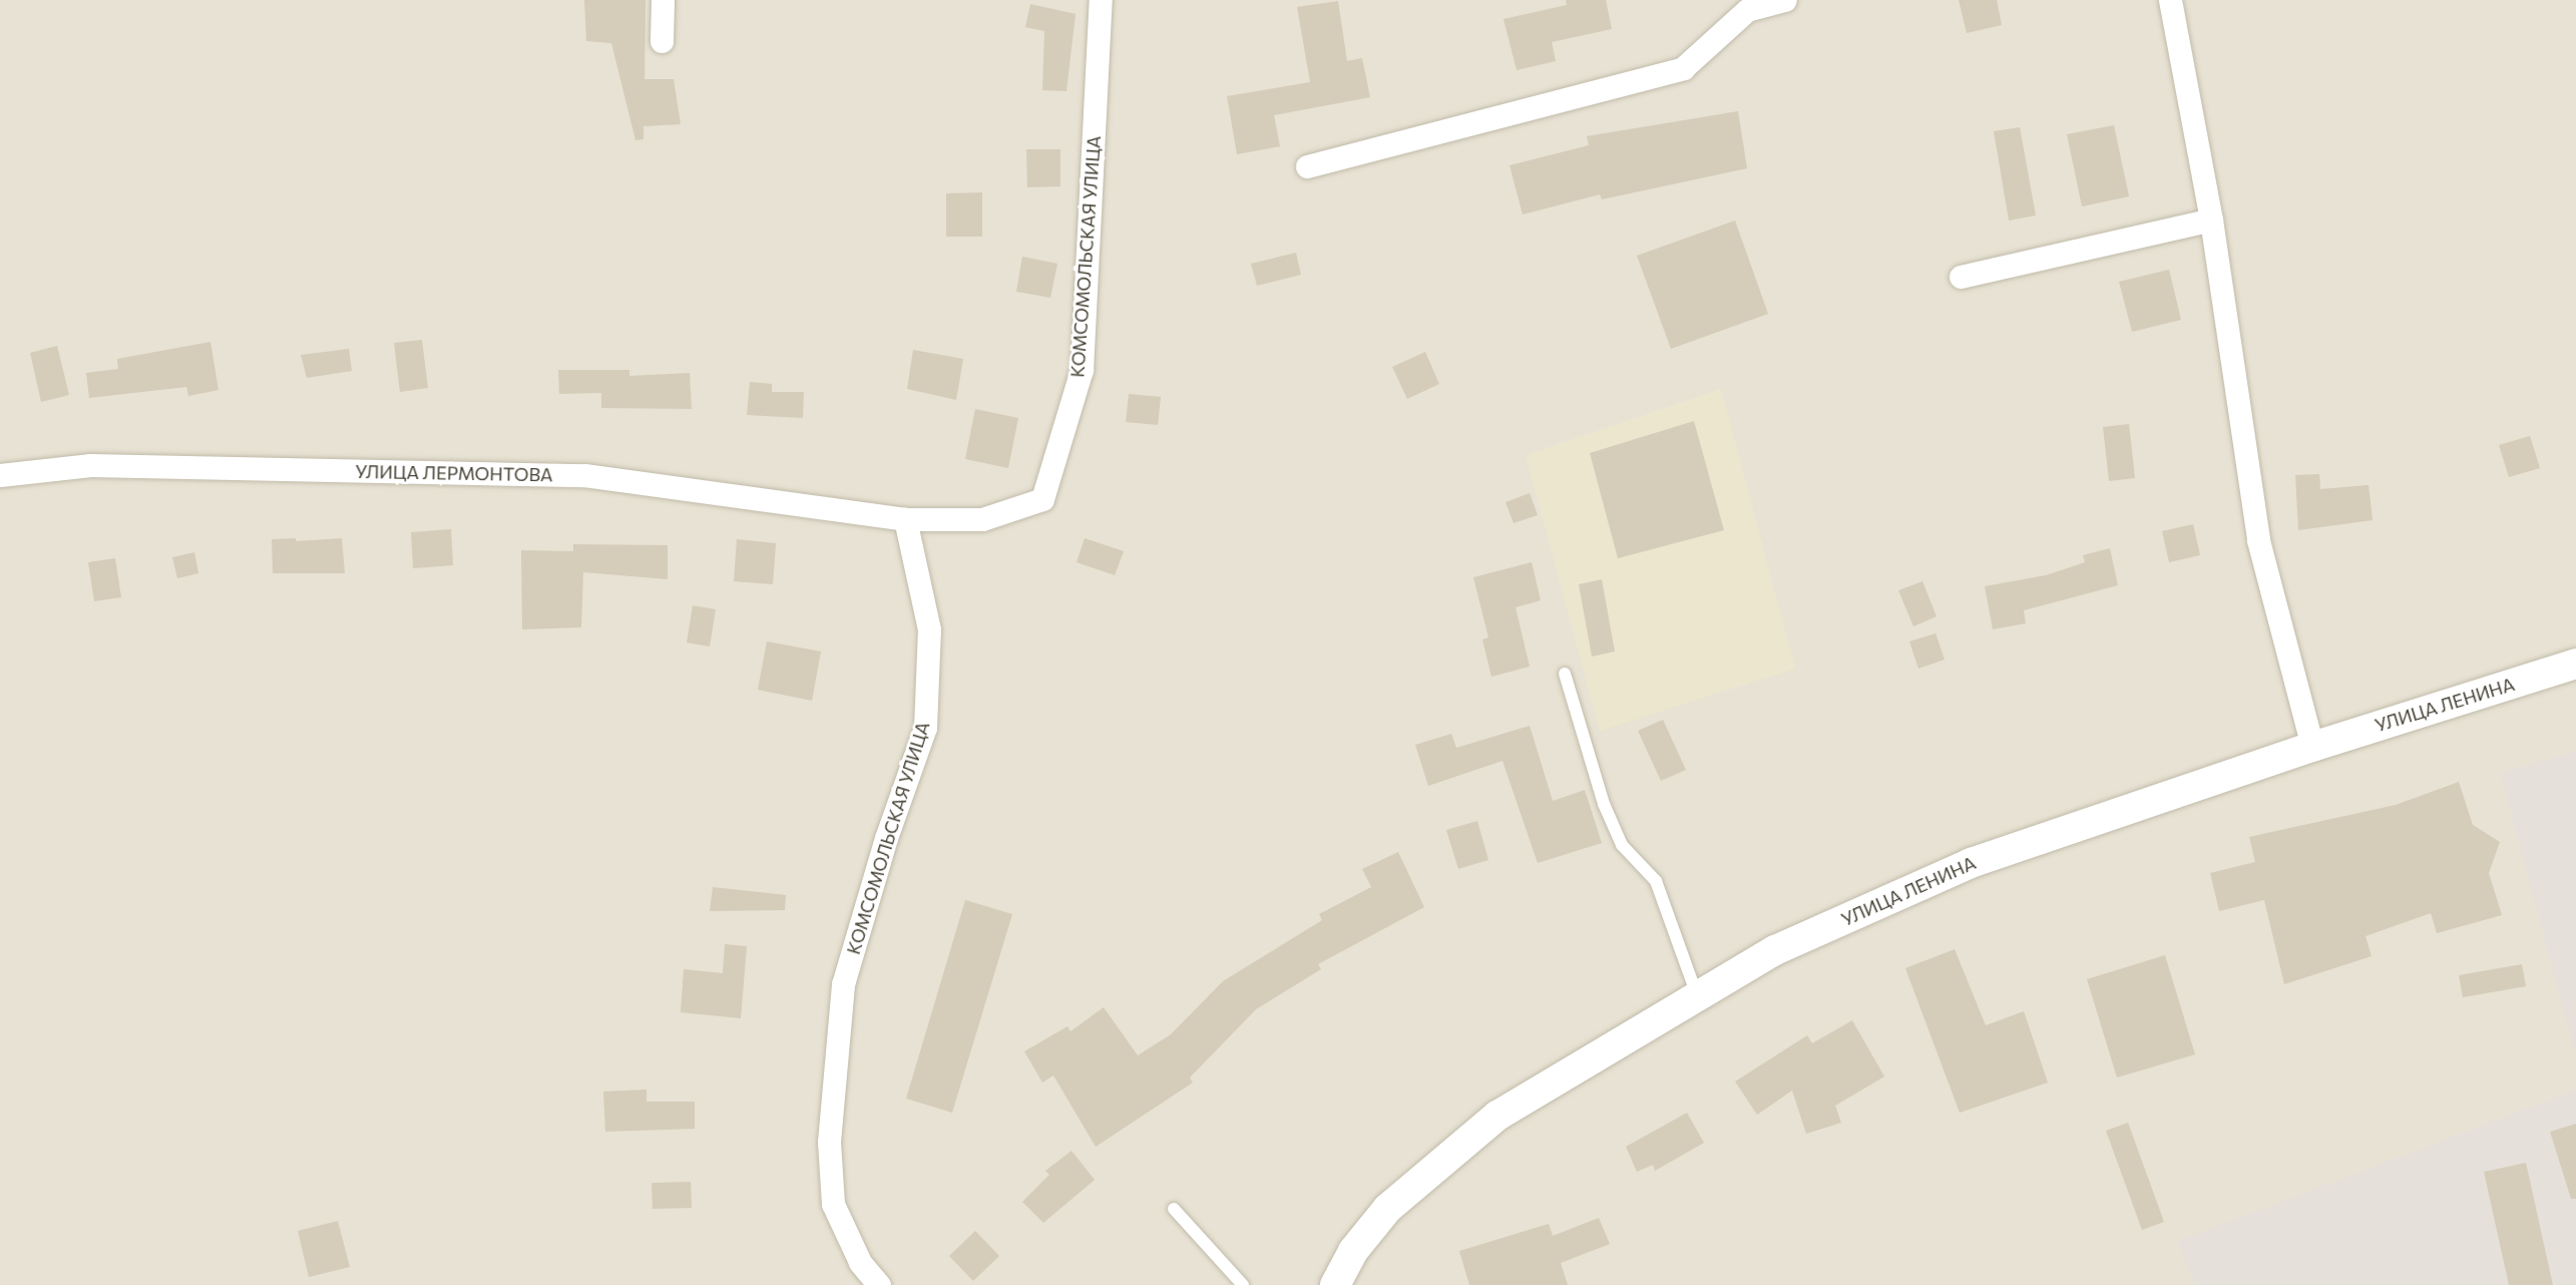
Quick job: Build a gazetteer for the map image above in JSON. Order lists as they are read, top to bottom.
{
  "streets": {
    "street": ["КОМСОМОЛЬСКАЯ УЛИЦА", "УЛИЦА ЛЕРМОНТОВА", "УЛИЦА ЛЕНИНА"]
  },
  "crossings": [
    ["КОМСОМОЛЬСКАЯ УЛИЦА", "УЛИЦА ЛЕРМОНТОВА"]
  ]
}
